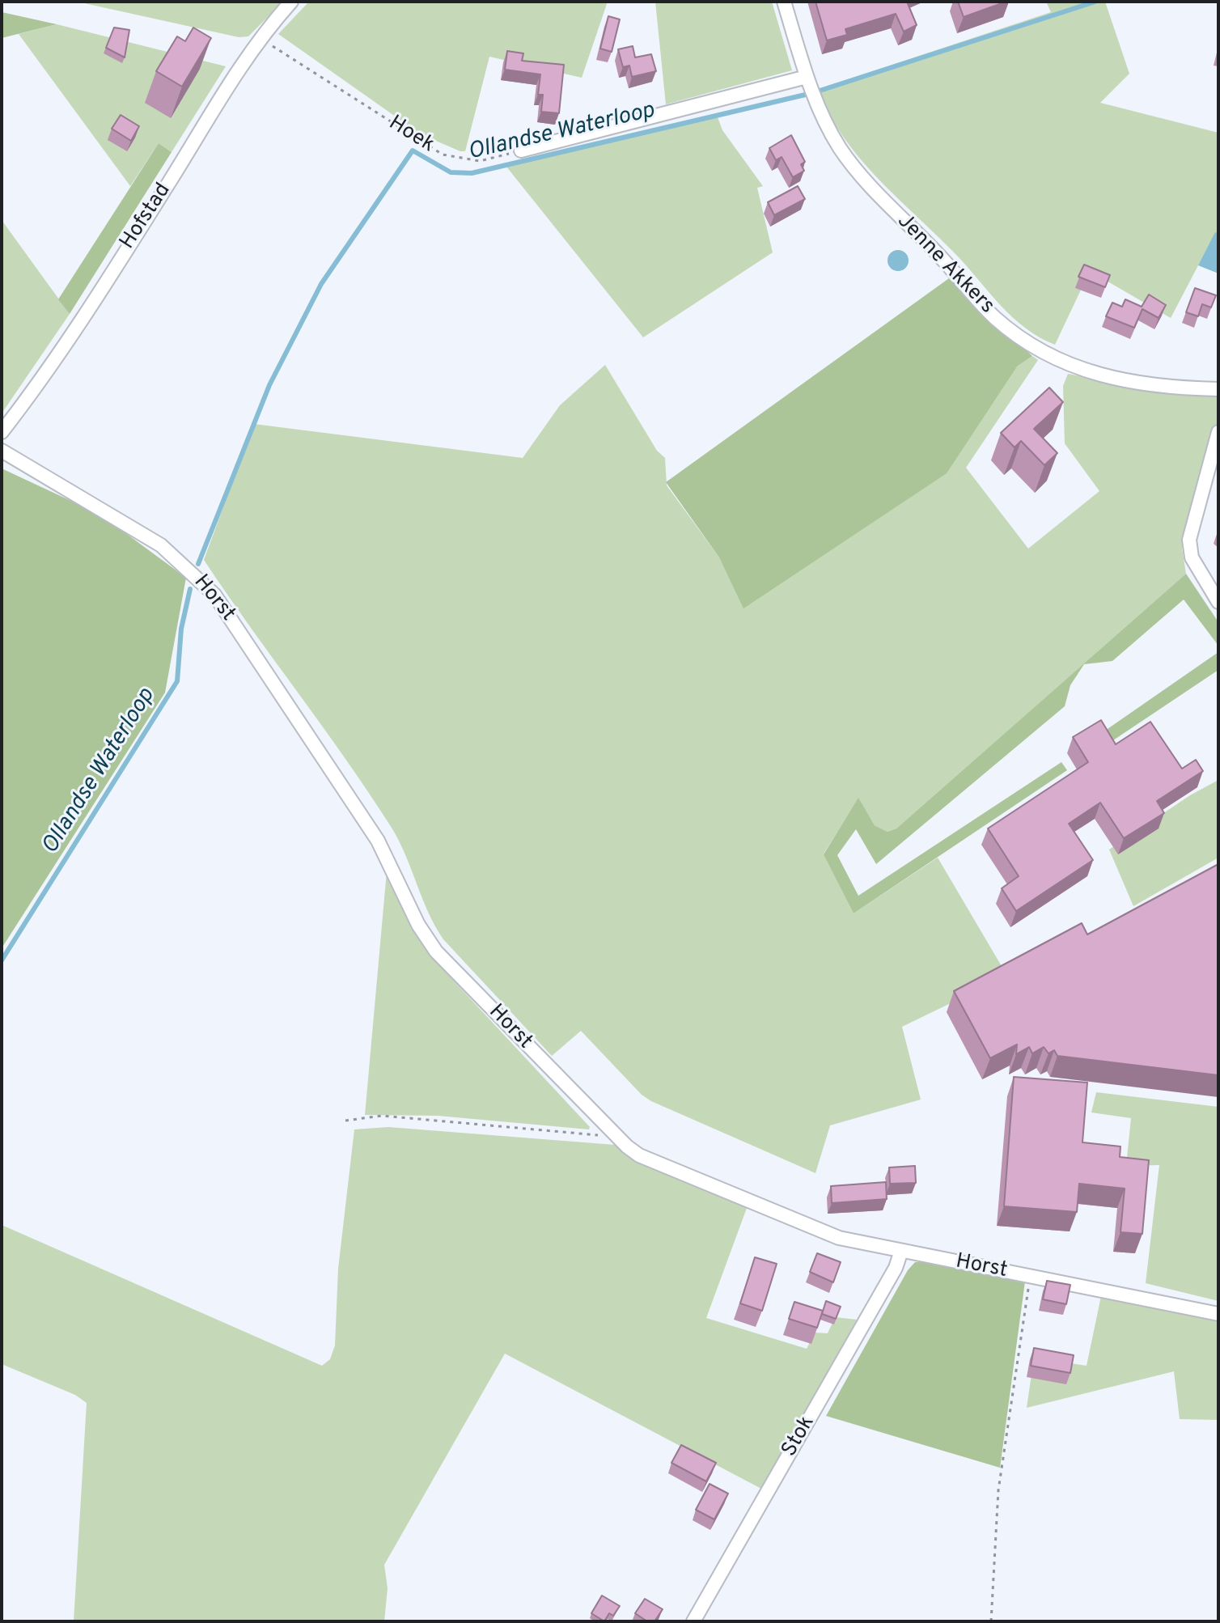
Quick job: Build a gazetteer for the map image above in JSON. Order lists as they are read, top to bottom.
{
  "streets": {
    "street": [
      "Hofstad",
      "Jenne Akkers",
      "Horst",
      "Stok"
    ],
    "path": ["Hoek"]
  },
  "crossings": [
    ["Hoek", "Hofstad"],
    ["Horst", "Stok"]
  ],
  "water": ["Ollandse Waterloop"]
}
